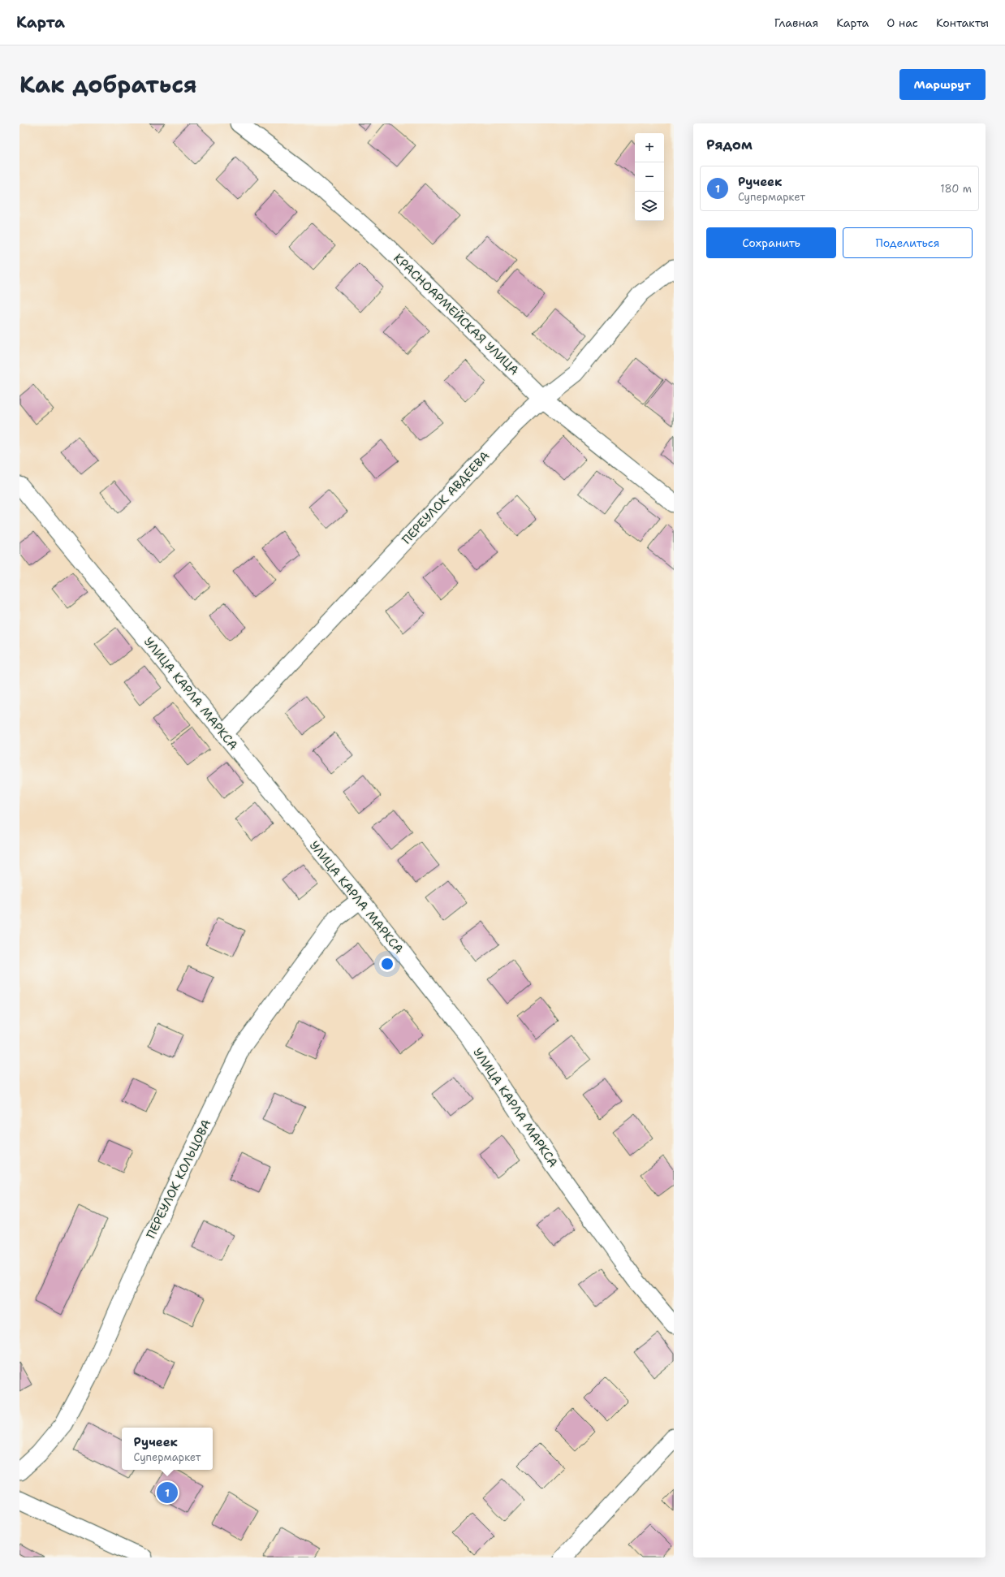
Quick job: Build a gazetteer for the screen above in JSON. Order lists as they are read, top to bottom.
{
  "streets": {
    "street": [
      "КРАСНОАРМЕЙСКАЯ УЛИЦА",
      "ПЕРЕУЛОК АВДЕЕВА",
      "УЛИЦА КАРЛА МАРКСА",
      "ПЕРЕУЛОК КОЛЬЦОВА"
    ]
  },
  "crossings": [
    ["КРАСНОАРМЕЙСКАЯ УЛИЦА", "ПЕРЕУЛОК АВДЕЕВА"],
    ["ПЕРЕУЛОК АВДЕЕВА", "УЛИЦА КАРЛА МАРКСА"],
    ["УЛИЦА КАРЛА МАРКСА", "ПЕРЕУЛОК КОЛЬЦОВА"]
  ],
  "page": {
    "header": "Карта",
    "nav": [
      "Главная",
      "Карта",
      "О нас",
      "Контакты"
    ],
    "title": "Как добраться",
    "buttons": [
      "Маршрут",
      ["Сохранить", "Поделиться"]
    ],
    "heading": "Рядом",
    "map_buttons": ["+", "−"],
    "list": [
      {
        "mark": "1",
        "name": "Ручеек",
        "note": "Супермаркет",
        "value": "180 m"
      }
    ],
    "popup": ["Ручеек", "Супермаркет"],
    "pins": "1"
  }
}
